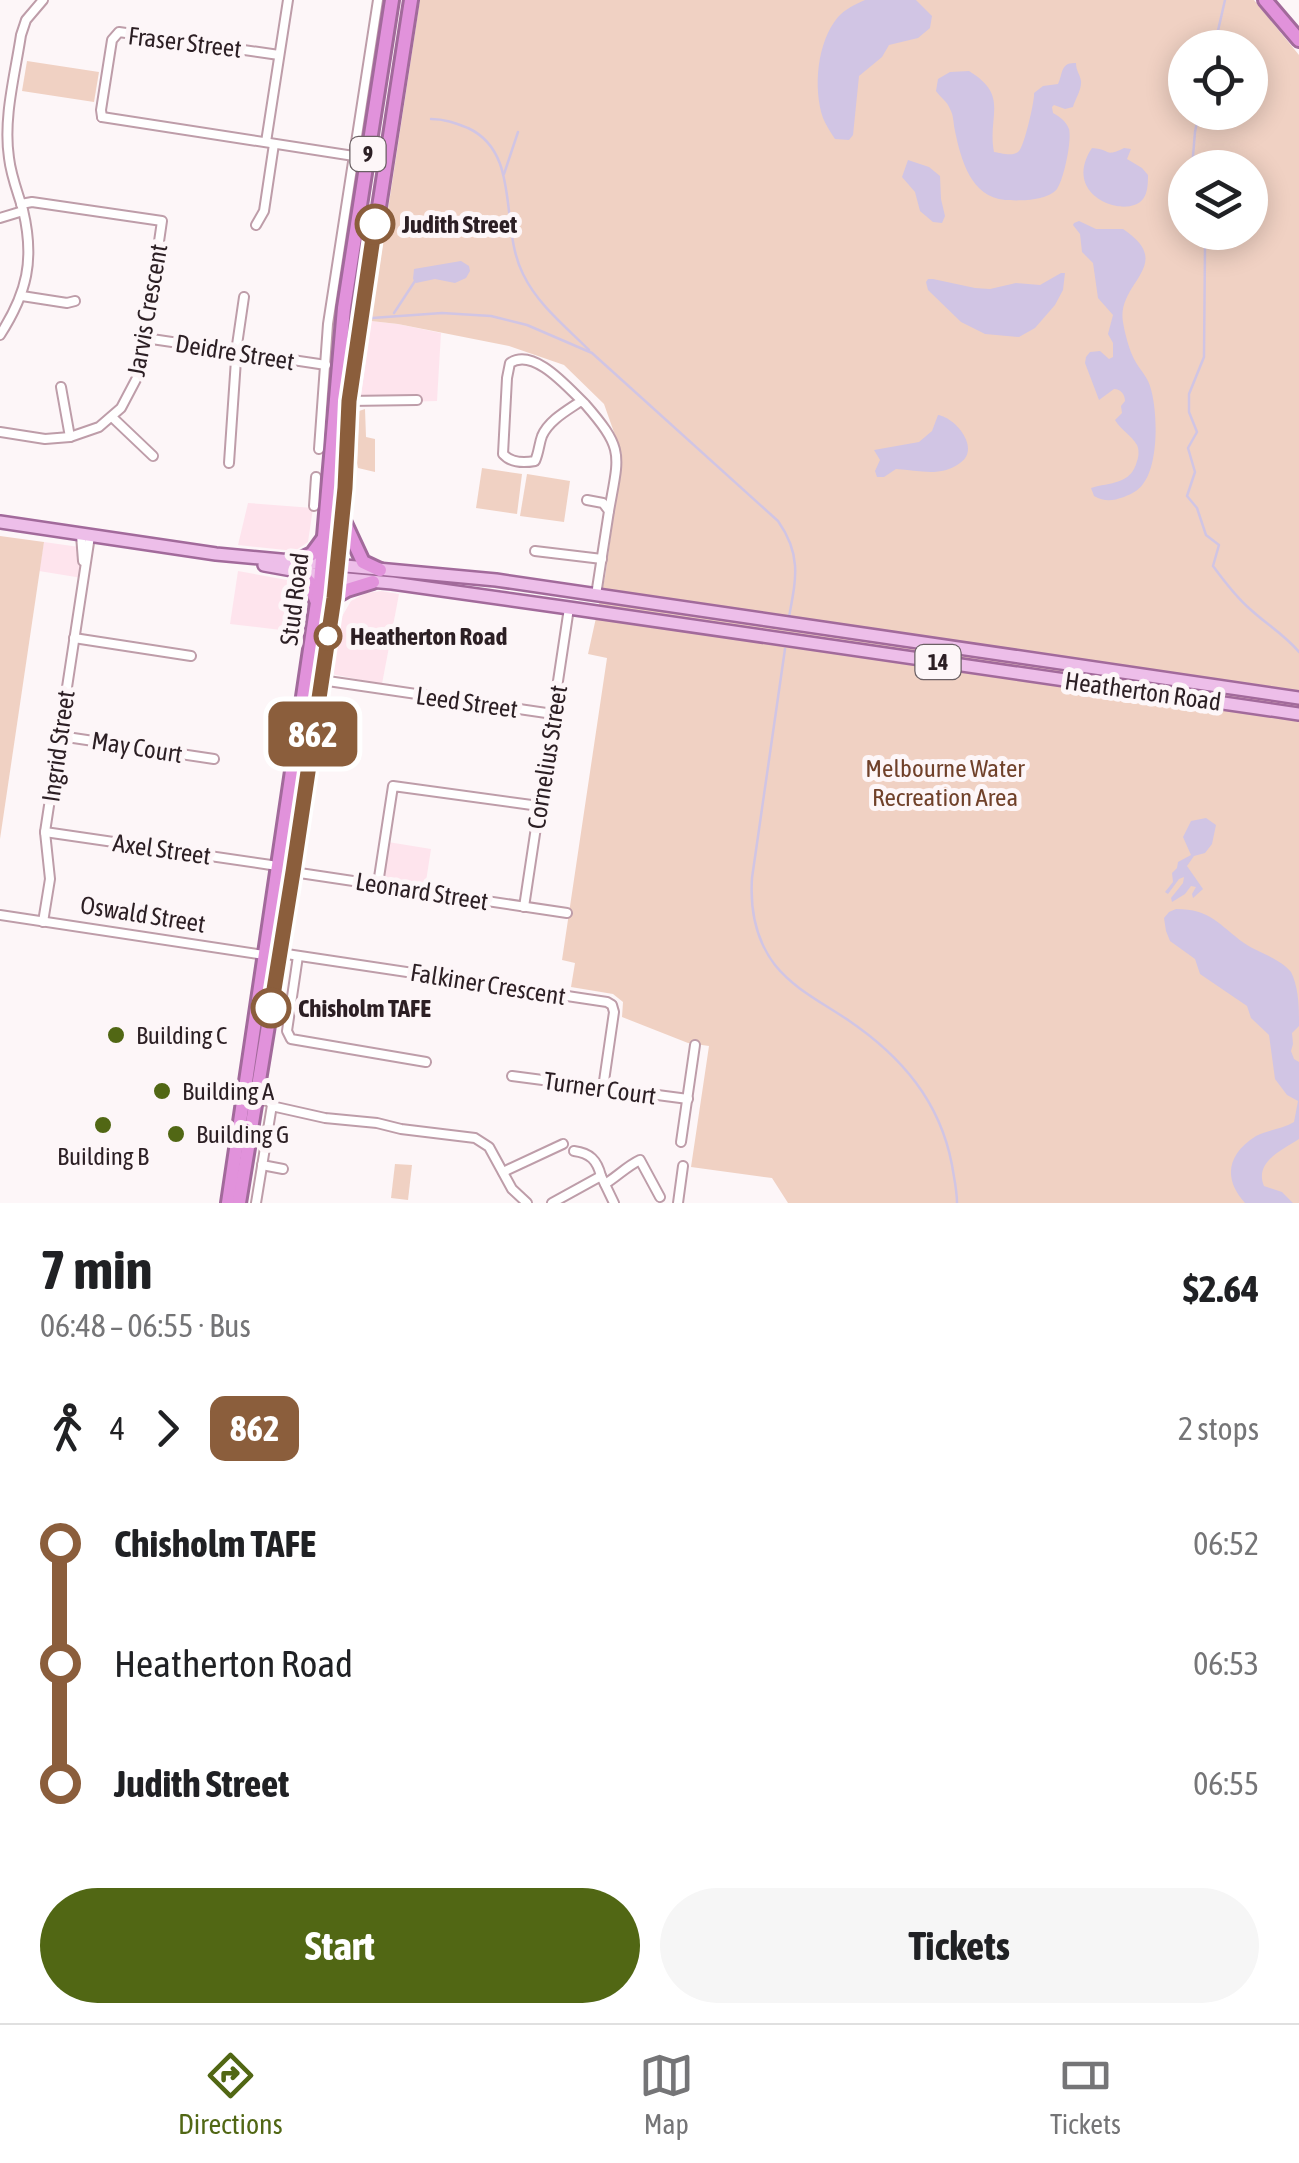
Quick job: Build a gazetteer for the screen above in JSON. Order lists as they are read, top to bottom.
{
  "streets": {
    "highway": ["9", "Stud Road", "Oswald Street"],
    "main road": ["14", "Heatherton Road"],
    "street": [
      "Fraser Street",
      "Jarvis Crescent",
      "Deidre Street",
      "Leed Street",
      "Ingrid Street",
      "May Court",
      "Cornelius Street",
      "Axel Street",
      "Leonard Street",
      "Falkiner Crescent",
      "Turner Court"
    ]
  },
  "crossings": [
    ["Jarvis Crescent", "Deidre Street"],
    ["Deidre Street", "Stud Road"],
    ["Stud Road", "Heatherton Road"],
    ["Stud Road", "Leed Street"],
    ["Stud Road", "Axel Street"],
    ["Stud Road", "Leonard Street"],
    ["Stud Road", "Oswald Street"],
    ["Stud Road", "Falkiner Crescent"],
    ["Heatherton Road", "Ingrid Street"],
    ["Heatherton Road", "Cornelius Street"],
    ["Leed Street", "Cornelius Street"],
    ["Ingrid Street", "May Court"],
    ["Ingrid Street", "Axel Street"],
    ["Ingrid Street", "Oswald Street"],
    ["Cornelius Street", "Leonard Street"],
    ["Axel Street", "Leonard Street"],
    ["Oswald Street", "Falkiner Crescent"],
    ["Falkiner Crescent", "Turner Court"]
  ],
  "parks": ["Melbourne Water Recreation Area"],
  "places": [
    "Judith Street",
    "Heatherton Road",
    "Chisholm TAFE",
    "Building C",
    "Building A",
    "Building B",
    "Building G"
  ],
  "lines": ["bus line 862"],
  "page": {
    "on_map": "862",
    "heading": ["7 min", "06:48 – 06:55 · Bus", "$2.64"],
    "legs": ["4", "862", "2 stops"],
    "list": [
      {
        "name": "Chisholm TAFE",
        "value": "06:52"
      },
      {
        "name": "Heatherton Road",
        "value": "06:53"
      },
      {
        "name": "Judith Street",
        "value": "06:55"
      }
    ],
    "buttons": ["Start", "Tickets"],
    "tabs": ["Directions", "Map", "Tickets"]
  }
}
